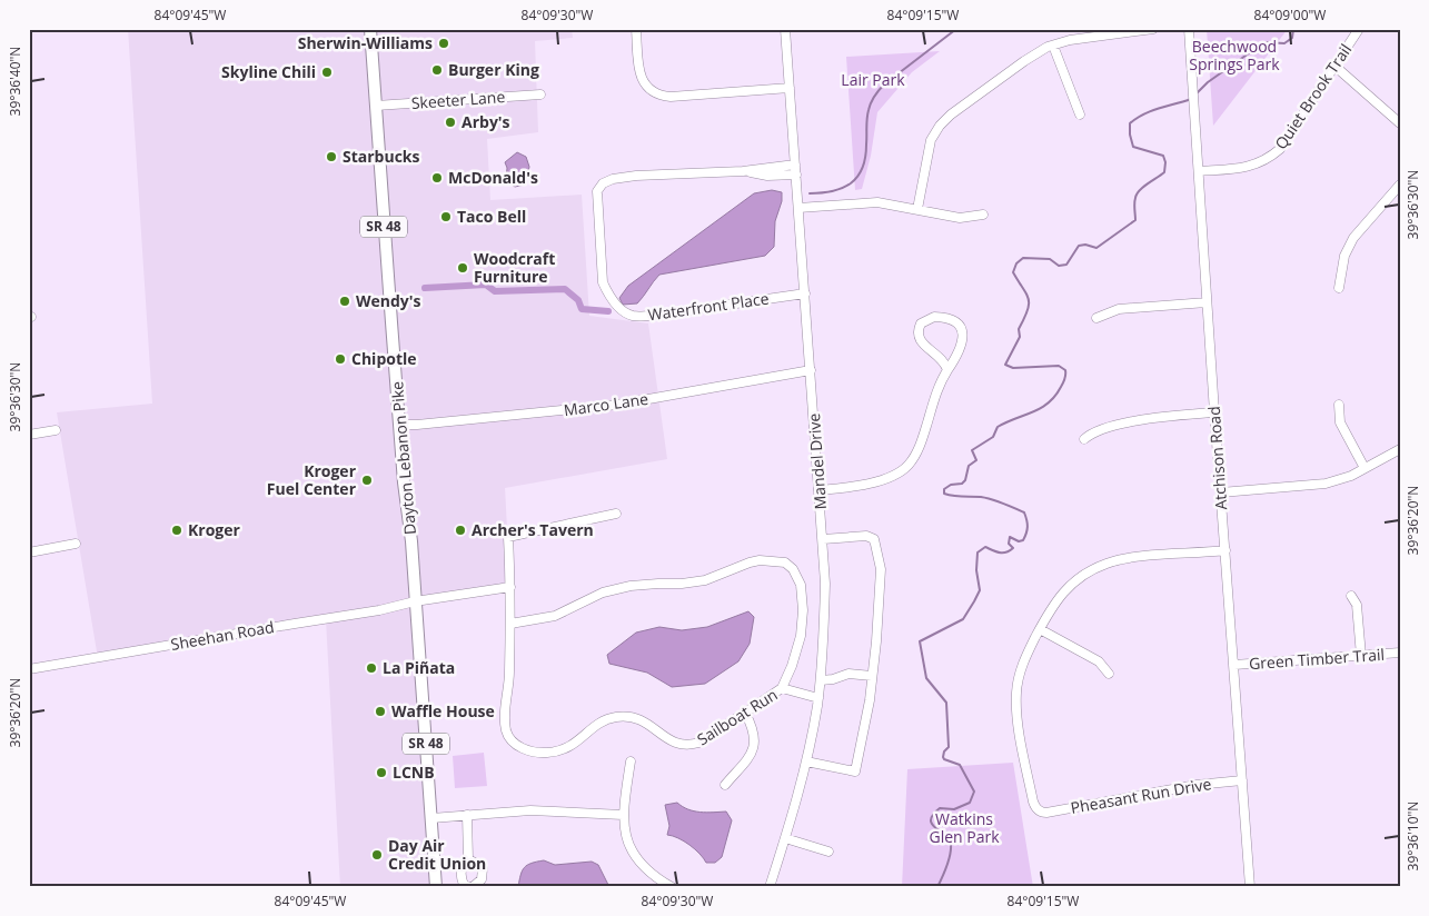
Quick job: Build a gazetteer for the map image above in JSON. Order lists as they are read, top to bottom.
{
  "streets": {
    "main road": ["SR 48", "Dayton Lebanon Pike"],
    "street": [
      "Quiet Brook Trail",
      "Skeeter Lane",
      "Waterfront Place",
      "Marco Lane",
      "Atchison Road",
      "Mandel Drive",
      "Sheehan Road",
      "Green Timber Trail",
      "Sailboat Run",
      "Pheasant Run Drive"
    ]
  },
  "crossings": [
    ["Quiet Brook Trail", "Atchison Road"],
    ["Skeeter Lane", "Dayton Lebanon Pike"],
    ["Waterfront Place", "Mandel Drive"],
    ["Marco Lane", "Dayton Lebanon Pike"],
    ["Marco Lane", "Mandel Drive"],
    ["Dayton Lebanon Pike", "Sheehan Road"],
    ["Atchison Road", "Green Timber Trail"],
    ["Atchison Road", "Pheasant Run Drive"],
    ["Sheehan Road", "Sailboat Run"]
  ],
  "parks": ["Beechwood Springs Park", "Lair Park", "Watkins Glen Park"],
  "places": [
    "Sherwin-Williams",
    "Burger King",
    "Skyline Chili",
    "Arby's",
    "Starbucks",
    "McDonald's",
    "Taco Bell",
    "Woodcraft Furniture",
    "Wendy's",
    "Chipotle",
    "Kroger Fuel Center",
    "Kroger",
    "Archer's Tavern",
    "La Piñata",
    "Waffle House",
    "LCNB",
    "Day Air Credit Union"
  ],
  "coordinates": [
    "84°09'45\"W",
    "84°09'30\"W",
    "84°09'15\"W",
    "84°09'00\"W",
    "39°36'40\"N",
    "39°36'30\"N",
    "39°36'20\"N",
    "39°36'10\"N"
  ]
}
